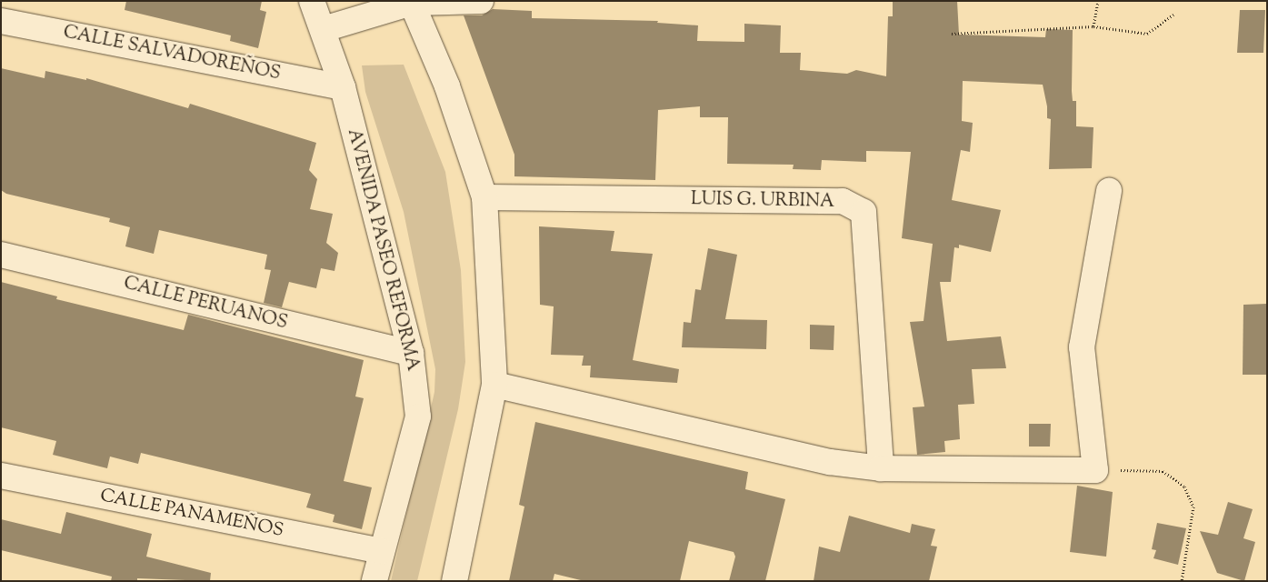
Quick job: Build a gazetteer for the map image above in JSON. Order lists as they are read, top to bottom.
{
  "streets": {
    "street": [
      "CALLE SALVADOREÑOS",
      "LUIS G. URBINA",
      "AVENIDA PASEO REFORMA",
      "CALLE PERUANOS",
      "CALLE PANAMEÑOS"
    ]
  },
  "crossings": [
    ["CALLE SALVADOREÑOS", "AVENIDA PASEO REFORMA"],
    ["AVENIDA PASEO REFORMA", "CALLE PERUANOS"],
    ["AVENIDA PASEO REFORMA", "CALLE PANAMEÑOS"]
  ]
}
